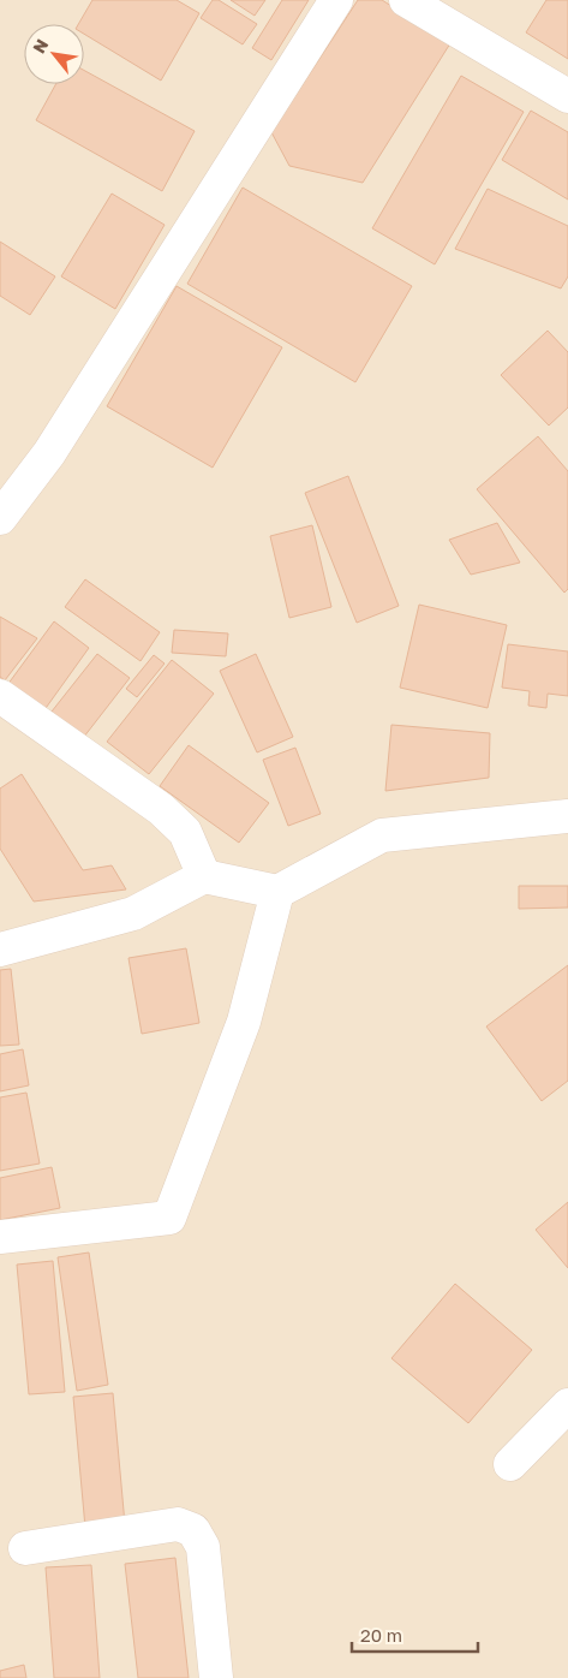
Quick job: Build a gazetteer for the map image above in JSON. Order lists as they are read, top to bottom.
{
  "scale_bar": "20 m",
  "north": "top left"
}
